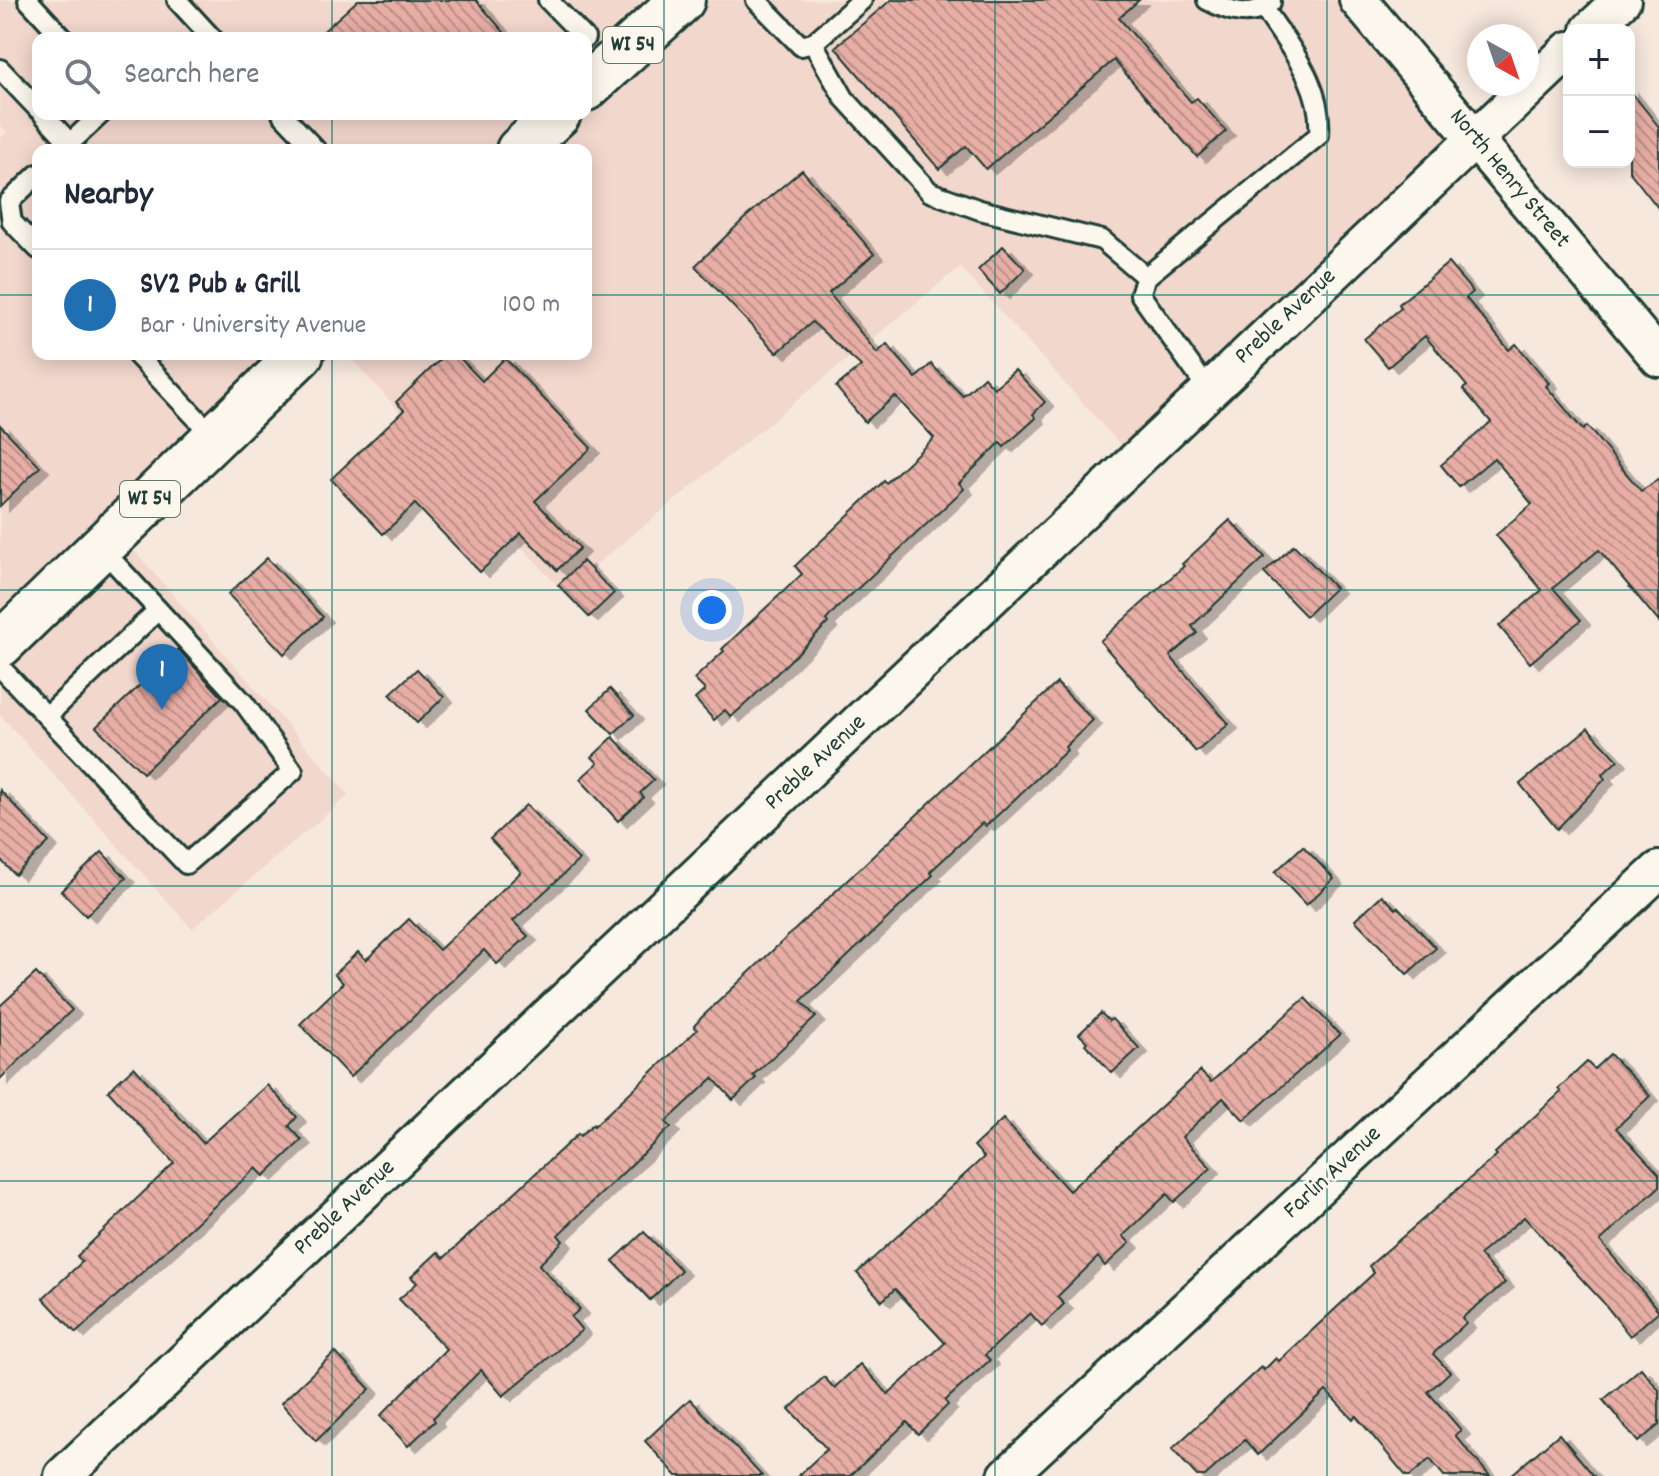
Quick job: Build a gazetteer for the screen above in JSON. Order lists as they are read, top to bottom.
{
  "streets": {
    "main road": ["WI 54"],
    "street": ["North Henry Street", "Preble Avenue", "Farlin Avenue"]
  },
  "crossings": [
    ["North Henry Street", "Preble Avenue"]
  ],
  "north": "bottom right",
  "page": {
    "map_buttons": ["+", "−"],
    "search": "Search here",
    "heading": "Nearby",
    "list": [
      {
        "mark": "1",
        "name": "SV2 Pub & Grill",
        "note": "Bar · University Avenue",
        "value": "100 m"
      }
    ],
    "pins": "1"
  }
}
